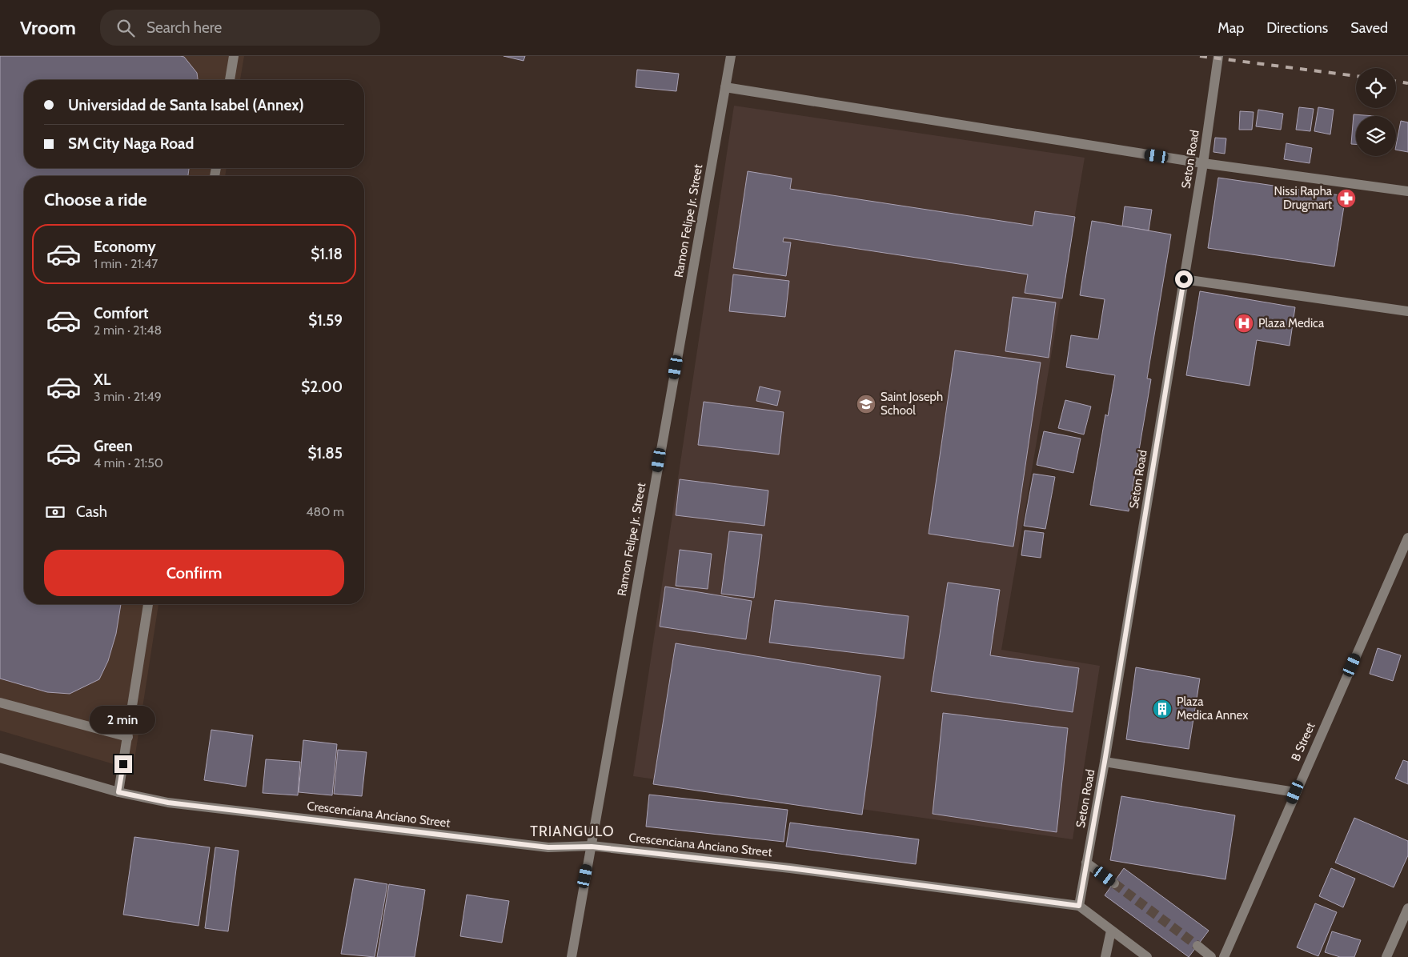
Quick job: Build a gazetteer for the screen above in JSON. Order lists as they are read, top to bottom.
{
  "streets": {
    "street": [
      "Seton Road",
      "Ramon Felipe Jr. Street",
      "B Street",
      "Crescenciana Anciano Street"
    ]
  },
  "crossings": [
    ["Seton Road", "Crescenciana Anciano Street"],
    ["Ramon Felipe Jr. Street", "Crescenciana Anciano Street"]
  ],
  "districts": ["TRIANGULO"],
  "places": {
    "pharmacy": ["Nissi Rapha Drugmart"],
    "hospital": ["Plaza Medica"],
    "school or university": ["Saint Joseph School"],
    "building": ["Plaza Medica Annex"]
  },
  "page": {
    "header": "Vroom",
    "search": "Search here",
    "nav": ["Map", "Directions", "Saved"],
    "banner": ["Universidad de Santa Isabel (Annex)", "SM City Naga Road"],
    "heading": "Choose a ride",
    "list": [
      {
        "name": "Economy",
        "note": "1 min · 21:47",
        "value": "$1.18"
      },
      {
        "name": "Comfort",
        "note": "2 min · 21:48",
        "value": "$1.59"
      },
      {
        "name": "XL",
        "note": "3 min · 21:49",
        "value": "$2.00"
      },
      {
        "name": "Green",
        "note": "4 min · 21:50",
        "value": "$1.85"
      }
    ],
    "pay": ["Cash", "480 m"],
    "buttons": "Confirm",
    "bubble": "2 min"
  }
}
